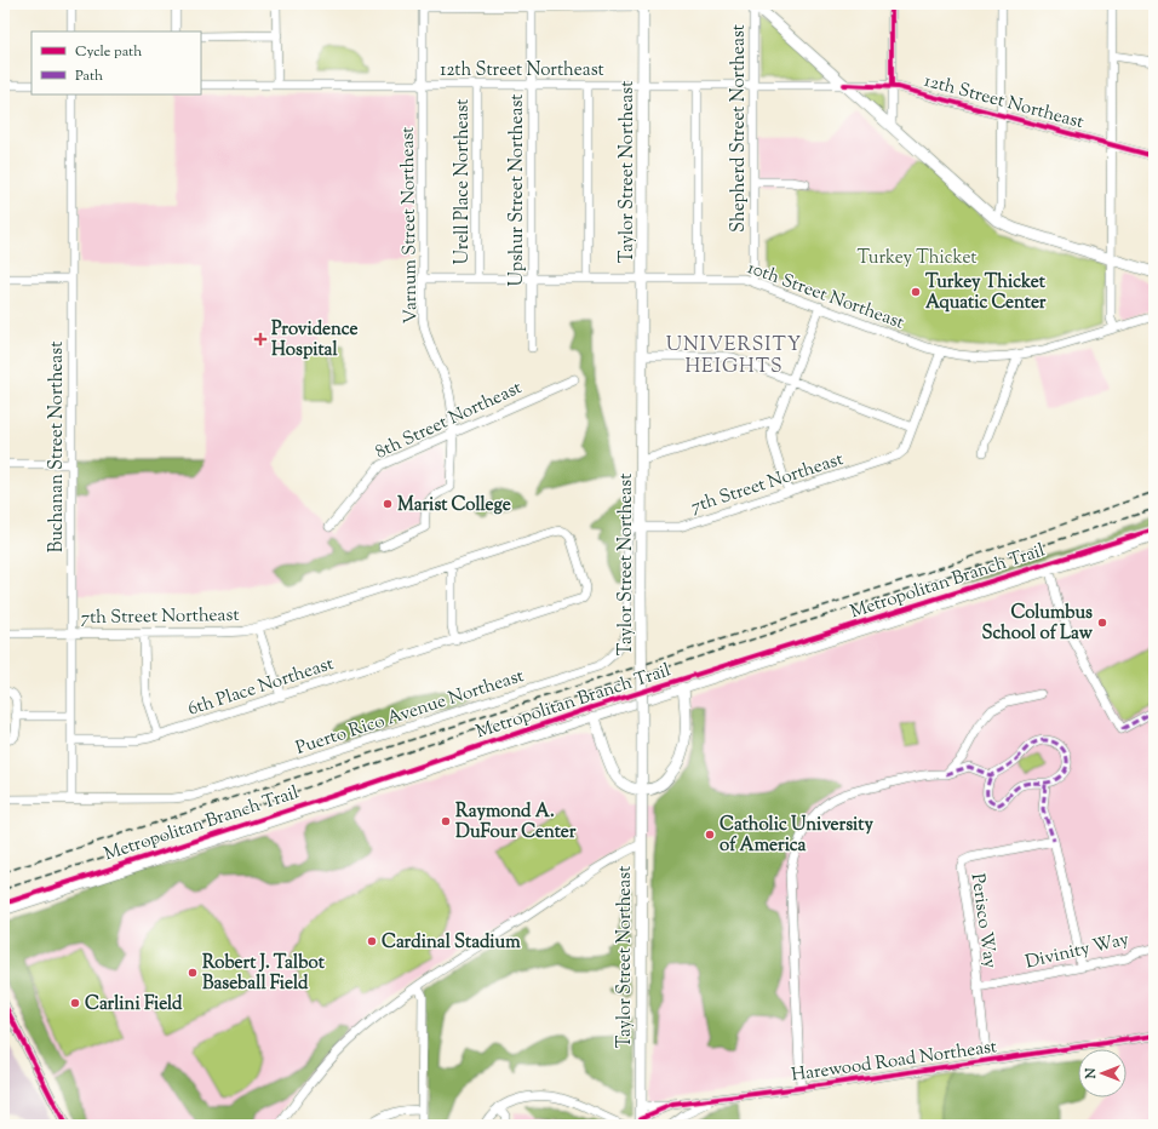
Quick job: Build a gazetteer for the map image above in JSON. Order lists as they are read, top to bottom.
{
  "streets": {
    "main road": ["Taylor Street Northeast"],
    "street": [
      "12th Street Northeast",
      "Shepherd Street Northeast",
      "Urell Place Northeast",
      "Upshur Street Northeast",
      "Varnum Street Northeast",
      "10th Street Northeast",
      "8th Street Northeast",
      "Buchanan Street Northeast",
      "7th Street Northeast",
      "6th Place Northeast",
      "Puerto Rico Avenue Northeast",
      "Perisco Way",
      "Divinity Way",
      "Harewood Road Northeast"
    ],
    "cycle path": ["Metropolitan Branch Trail"]
  },
  "crossings": [
    ["12th Street Northeast", "Shepherd Street Northeast"],
    ["12th Street Northeast", "Taylor Street Northeast"],
    ["12th Street Northeast", "Urell Place Northeast"],
    ["12th Street Northeast", "Upshur Street Northeast"],
    ["12th Street Northeast", "Varnum Street Northeast"],
    ["Shepherd Street Northeast", "10th Street Northeast"],
    ["Taylor Street Northeast", "10th Street Northeast"],
    ["Taylor Street Northeast", "7th Street Northeast"],
    ["Taylor Street Northeast", "Puerto Rico Avenue Northeast"],
    ["Taylor Street Northeast", "Harewood Road Northeast"],
    ["Urell Place Northeast", "10th Street Northeast"],
    ["Upshur Street Northeast", "10th Street Northeast"],
    ["Varnum Street Northeast", "10th Street Northeast"],
    ["Varnum Street Northeast", "8th Street Northeast"],
    ["Buchanan Street Northeast", "7th Street Northeast"],
    ["Buchanan Street Northeast", "6th Place Northeast"],
    ["Buchanan Street Northeast", "Puerto Rico Avenue Northeast"],
    ["7th Street Northeast", "6th Place Northeast"],
    ["7th Street Northeast", "Puerto Rico Avenue Northeast"],
    ["Perisco Way", "Divinity Way"],
    ["Perisco Way", "Harewood Road Northeast"]
  ],
  "districts": ["UNIVERSITY HEIGHTS"],
  "parks": ["Turkey Thicket"],
  "places": {
    "other": [
      "Turkey Thicket Aquatic Center",
      "Marist College",
      "Columbus School of Law",
      "Raymond A. DuFour Center",
      "Catholic University of America",
      "Cardinal Stadium",
      "Robert J. Talbot Baseball Field",
      "Carlini Field"
    ],
    "health": ["Providence Hospital"]
  },
  "legend": ["Cycle path", "Path"],
  "north": "left"
}
